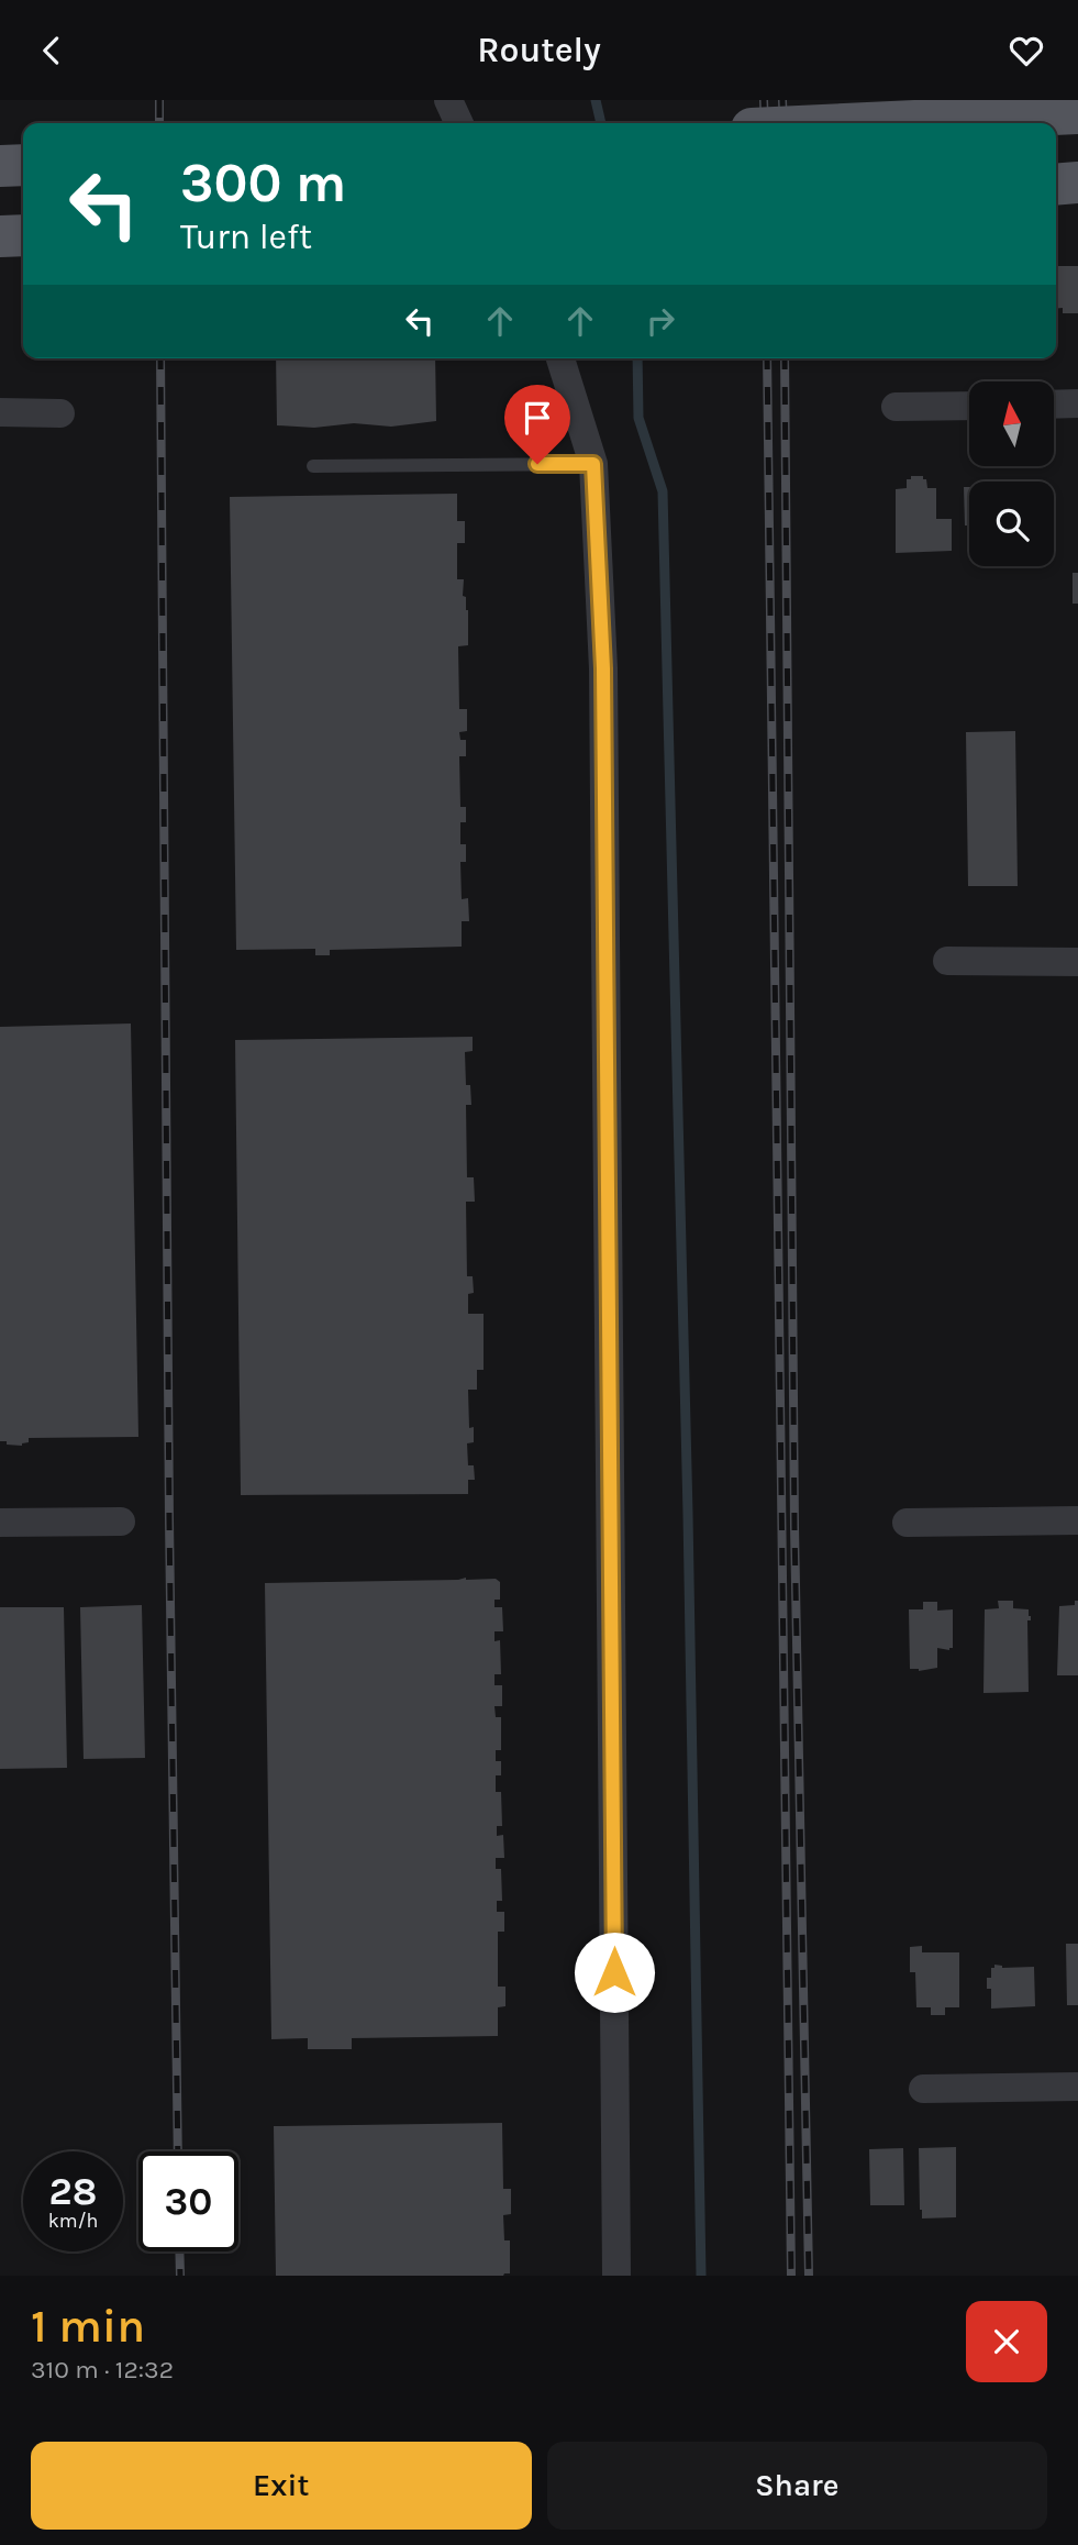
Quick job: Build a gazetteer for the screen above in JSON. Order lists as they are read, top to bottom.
{
  "north": "top",
  "page": {
    "header": "Routely",
    "turn": ["300 m", "Turn left"],
    "speed": "28 km/h",
    "limit": "30",
    "heading": ["1 min", "310 m · 12:32"],
    "buttons": ["Exit", "Share"]
  }
}
